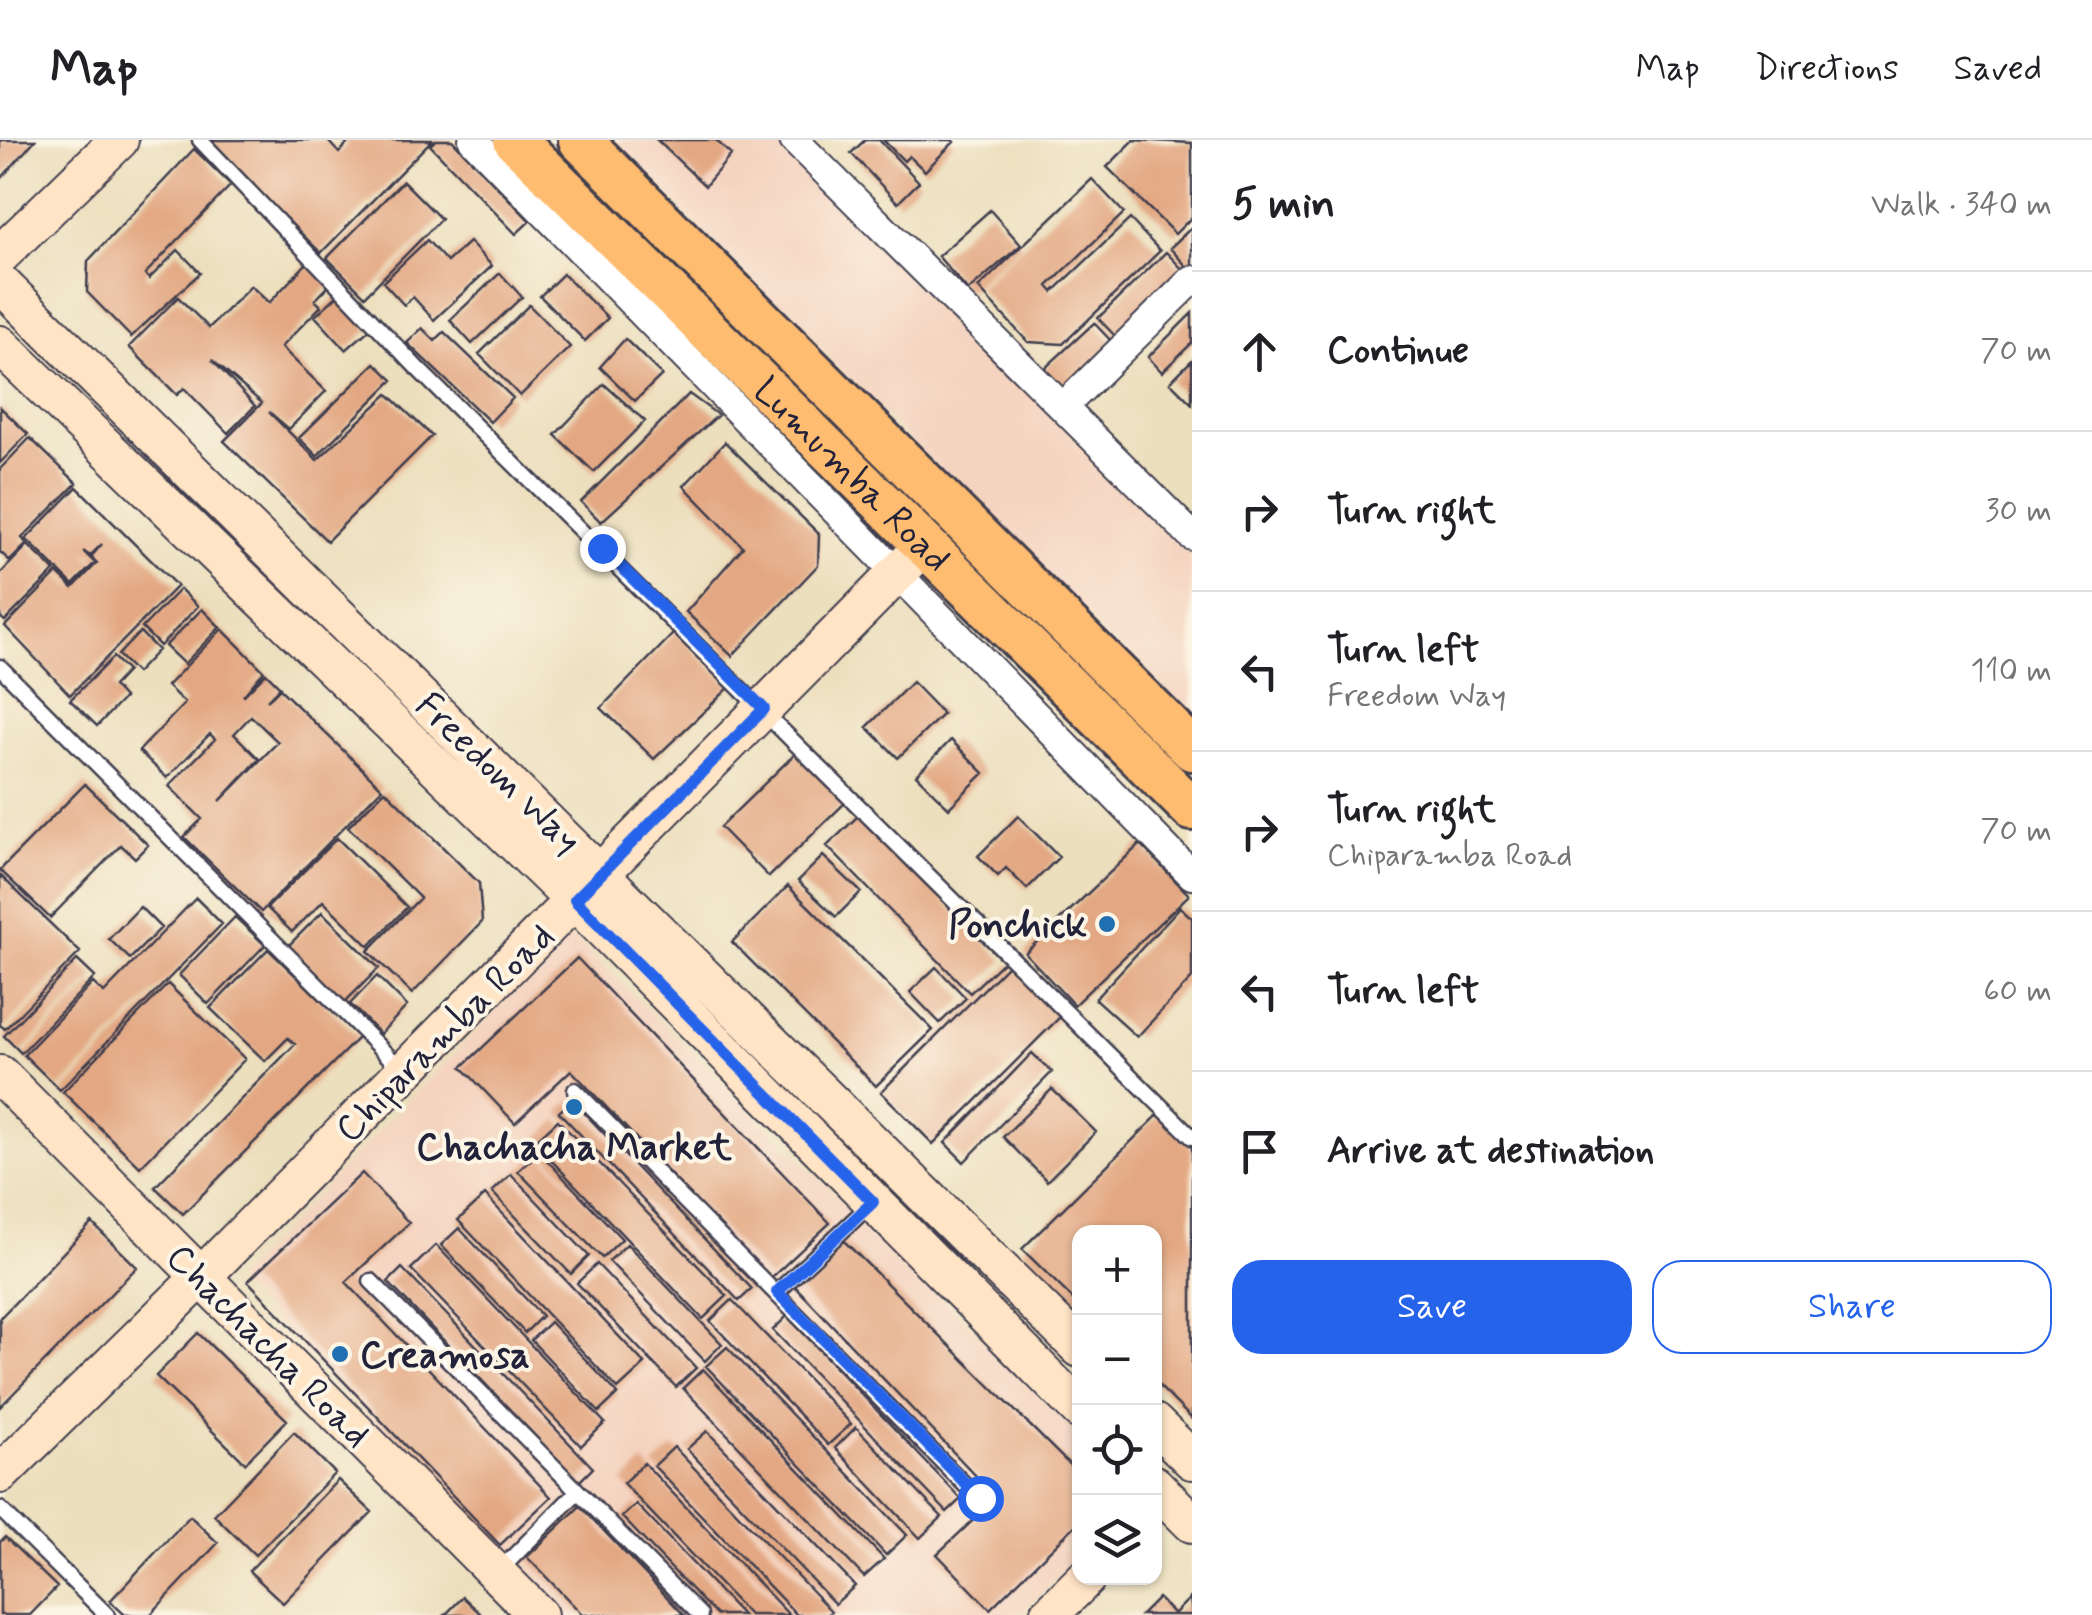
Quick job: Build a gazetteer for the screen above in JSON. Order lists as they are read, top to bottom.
{
  "streets": {
    "main road": [
      "Lumumba Road",
      "Freedom Way",
      "Chiparamba Road",
      "Chachacha Road"
    ]
  },
  "crossings": [
    ["Lumumba Road", "Chiparamba Road"],
    ["Freedom Way", "Chiparamba Road"],
    ["Chiparamba Road", "Chachacha Road"]
  ],
  "places": ["Ponchick", "Chachacha Market", "Creamosa"],
  "page": {
    "header": "Map",
    "nav": ["Map", "Directions", "Saved"],
    "heading": ["5 min", "Walk · 340 m"],
    "list": [
      ["Continue", "70 m"],
      ["Turn right", "30 m"],
      ["Turn left", "Freedom Way", "110 m"],
      ["Turn right", "Chiparamba Road", "70 m"],
      ["Turn left", "60 m"],
      "Arrive at destination"
    ],
    "map_buttons": ["+", "−"],
    "buttons": ["Save", "Share"]
  }
}
